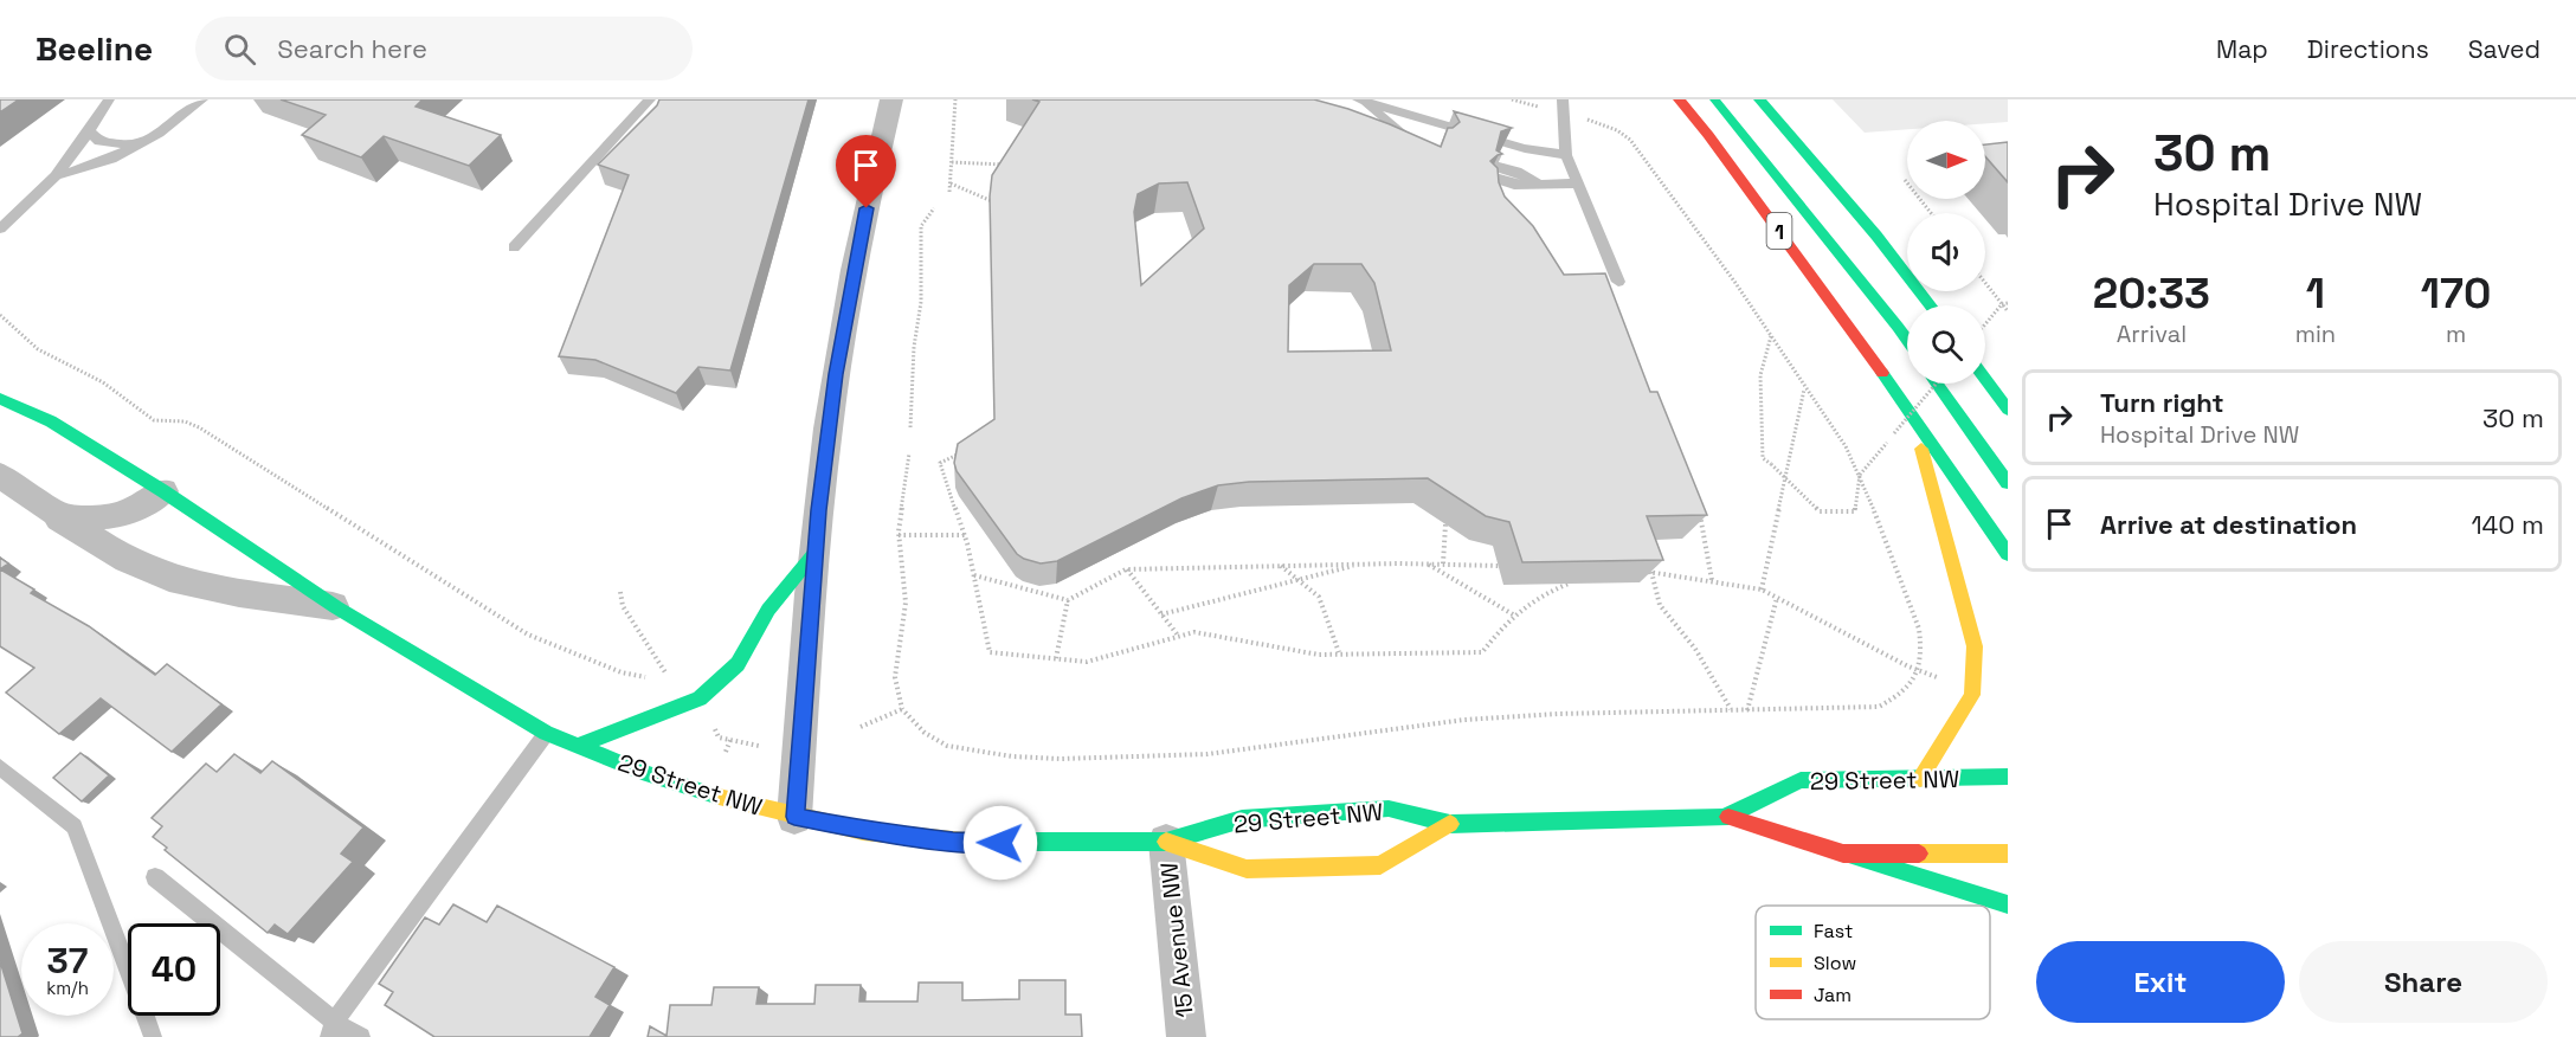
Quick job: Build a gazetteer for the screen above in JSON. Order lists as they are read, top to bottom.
{
  "streets": {
    "main road": ["1", "29 Street NW"],
    "street": ["15 Avenue NW"]
  },
  "crossings": [
    ["29 Street NW", "15 Avenue NW"]
  ],
  "legend": ["Fast", "Slow", "Jam"],
  "north": "right",
  "page": {
    "header": "Beeline",
    "search": "Search here",
    "nav": ["Map", "Directions", "Saved"],
    "turn": ["30 m", "Hospital Drive NW"],
    "eta": [
      "20:33",
      "Arrival",
      "1",
      "min",
      "170",
      "m"
    ],
    "list": [
      {
        "name": "Turn right",
        "note": "Hospital Drive NW",
        "value": "30 m"
      },
      {
        "name": "Arrive at destination",
        "value": "140 m"
      }
    ],
    "speed": "37 km/h",
    "limit": "40",
    "buttons": ["Exit", "Share"]
  }
}
